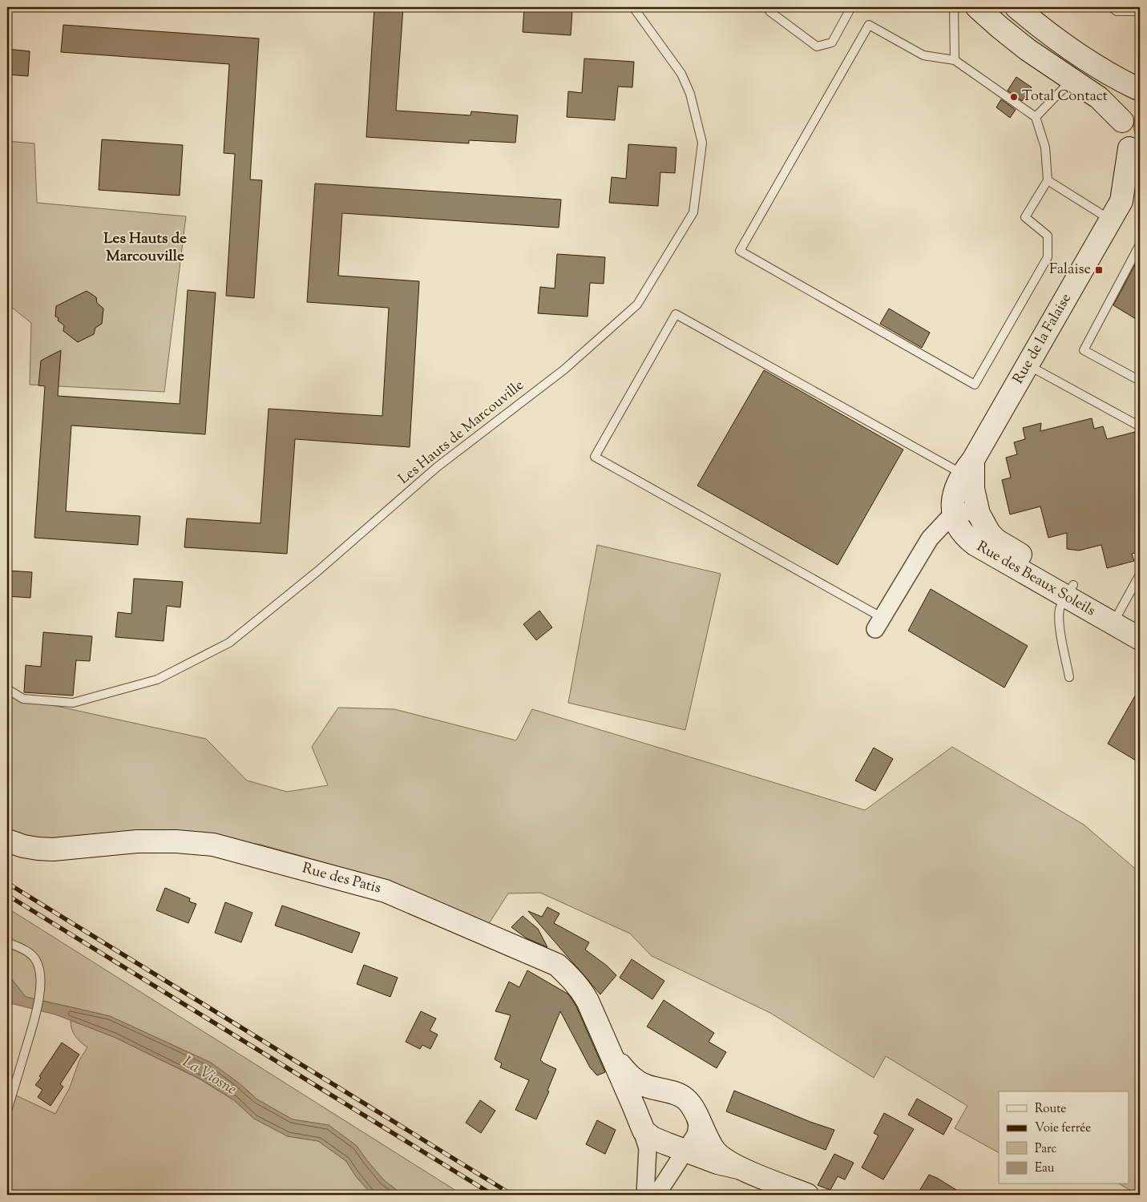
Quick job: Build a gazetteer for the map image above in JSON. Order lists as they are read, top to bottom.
{
  "streets": {
    "main road": ["Rue de la Falaise", "Rue des Beaux Soleils", "Rue des Patis"],
    "lane": ["Les Hauts de Marcouville"]
  },
  "crossings": [
    ["Rue de la Falaise", "Rue des Beaux Soleils"]
  ],
  "districts": ["Les Hauts de Marcouville"],
  "water": ["La Viosne"],
  "places": {
    "other": ["Total Contact"],
    "transit": ["Falaise"]
  },
  "legend": [
    "Route",
    "Voie ferrée",
    "Parc",
    "Eau"
  ]
}
